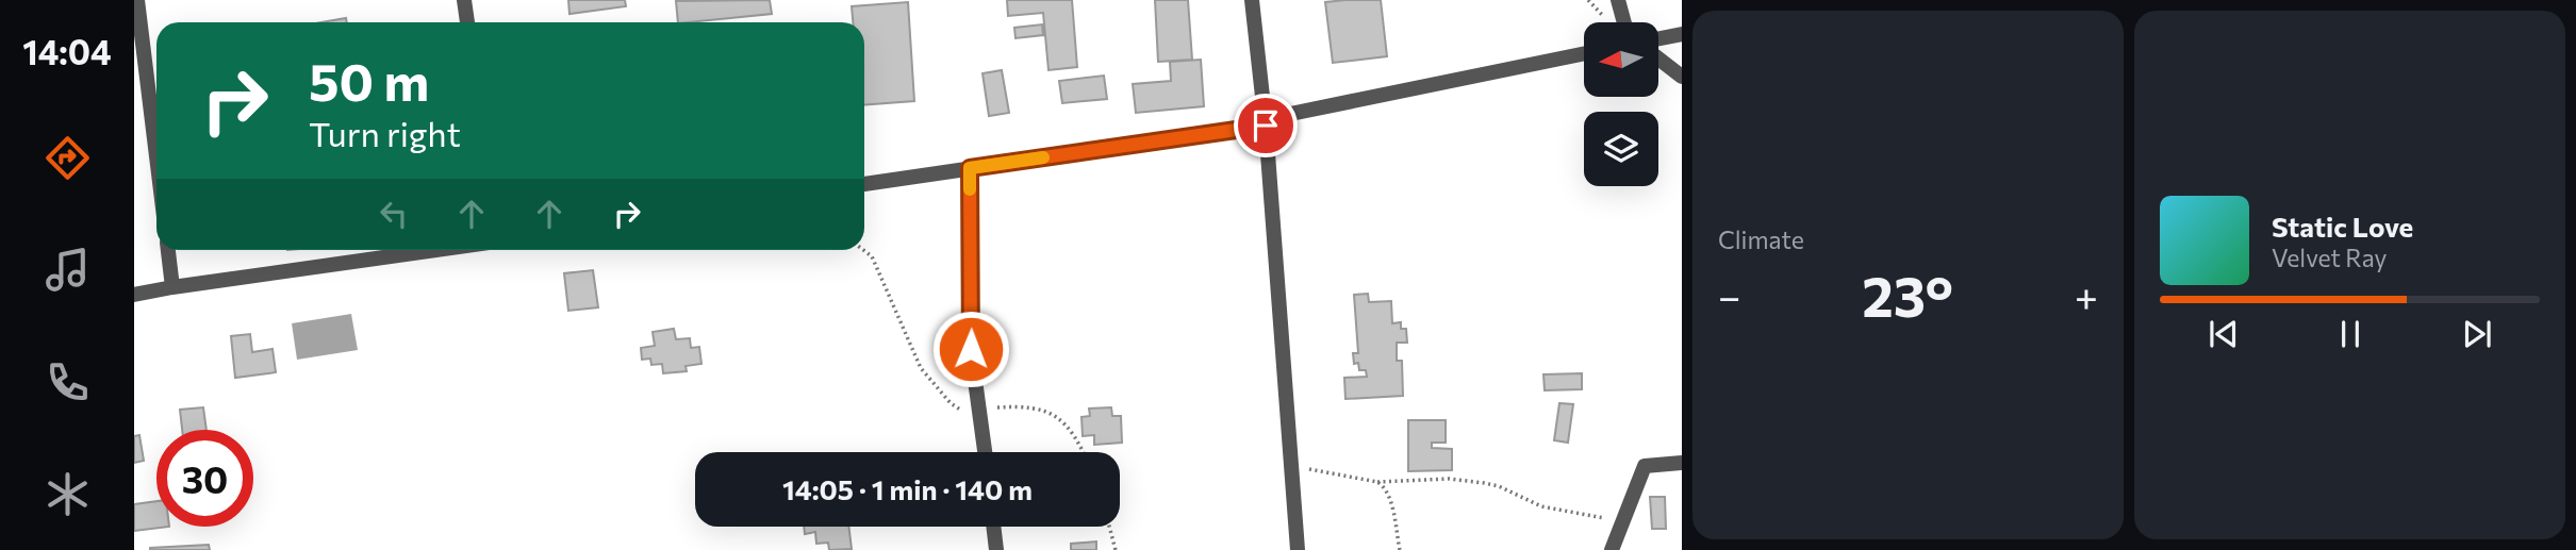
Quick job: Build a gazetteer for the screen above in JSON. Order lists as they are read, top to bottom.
{
  "north": "left",
  "page": {
    "tabs": "14:04",
    "tile": "Climate",
    "turn": ["50 m", "Turn right"],
    "song": ["Static Love", "Velvet Ray"],
    "heat": ["−", "23°", "+"],
    "limit": "30",
    "trip": "14:05 · 1 min · 140 m"
  }
}
